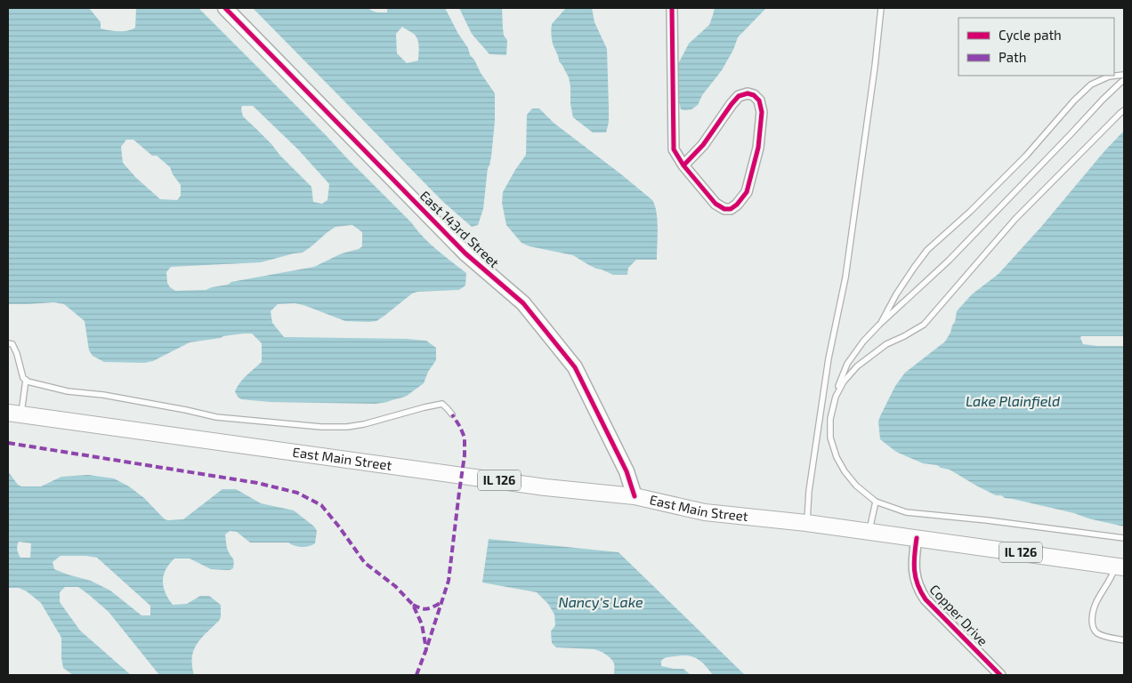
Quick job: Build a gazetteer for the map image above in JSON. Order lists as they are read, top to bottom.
{
  "streets": {
    "main road": ["East Main Street", "IL 126"],
    "street": ["East 143rd Street", "Copper Drive"]
  },
  "crossings": [
    ["East 143rd Street", "East Main Street"],
    ["East Main Street", "Copper Drive"]
  ],
  "water": ["Lake Plainfield", "Nancy's Lake"],
  "legend": ["Cycle path", "Path"]
}
